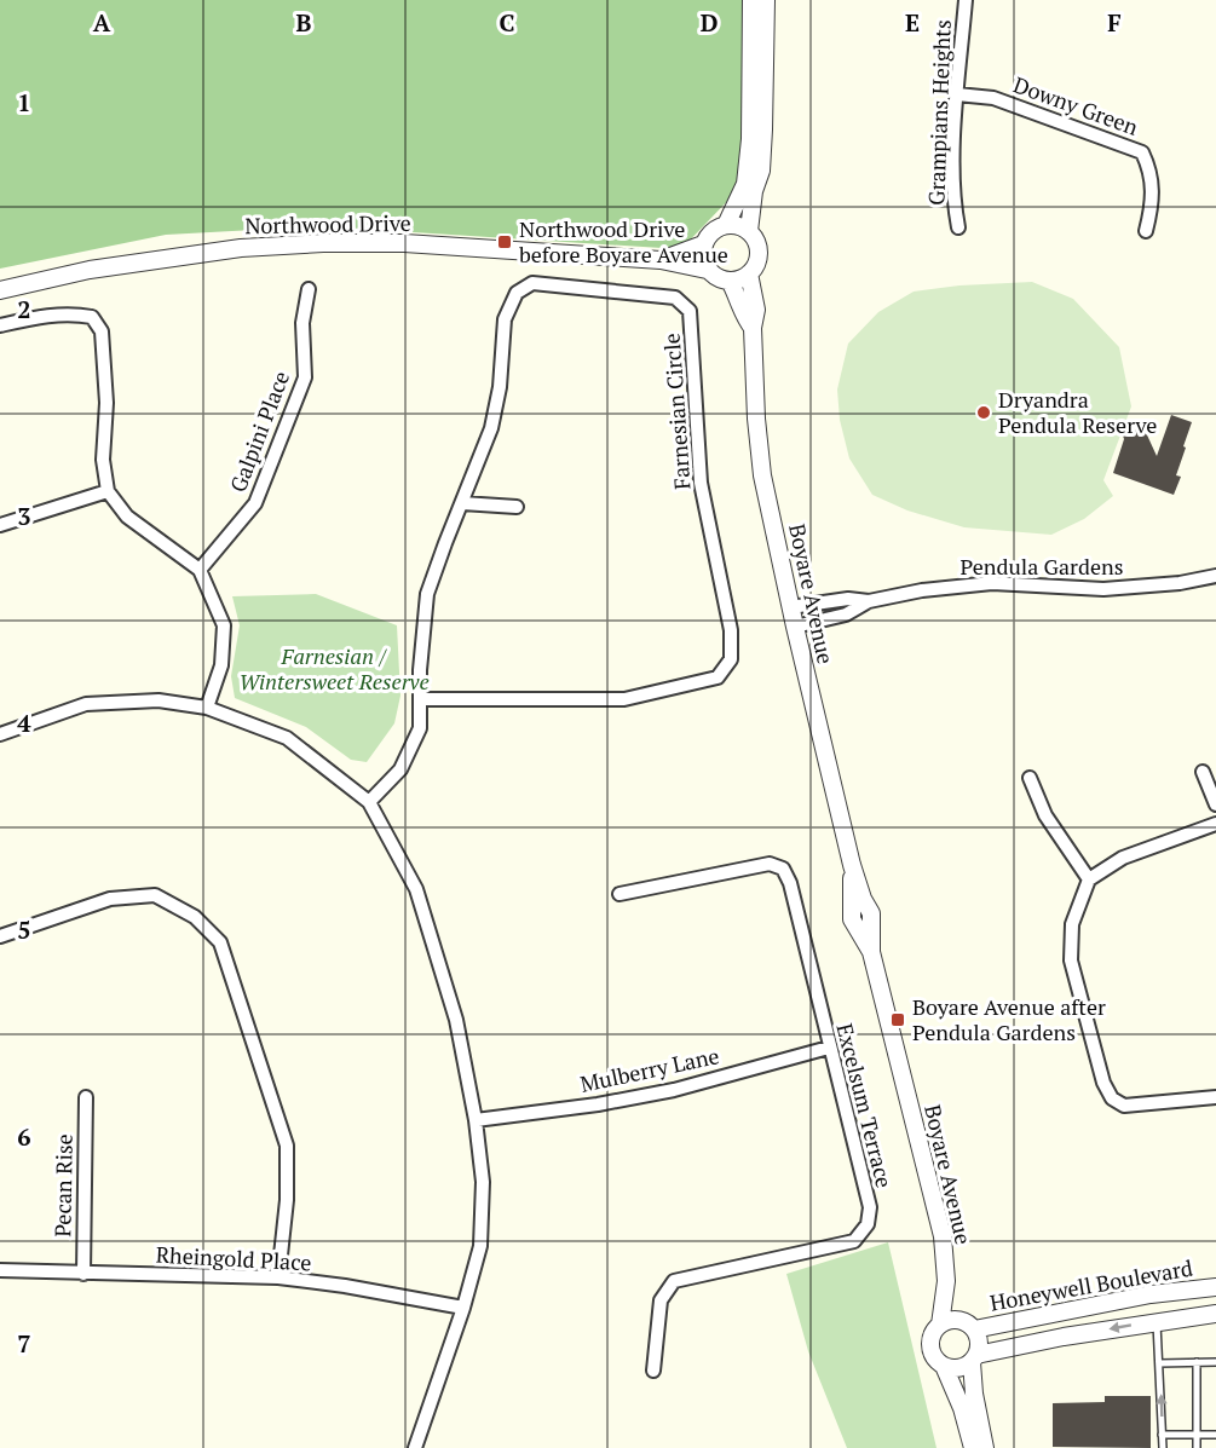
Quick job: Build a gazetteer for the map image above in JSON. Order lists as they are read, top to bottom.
{
  "streets": {
    "street": [
      "Downy Green",
      "Grampians Heights",
      "Northwood Drive",
      "Farnesian Circle",
      "Galpini Place",
      "Pendula Gardens",
      "Boyare Avenue",
      "Mulberry Lane",
      "Excelsum Terrace",
      "Pecan Rise",
      "Rheingold Place",
      "Honeywell Boulevard"
    ]
  },
  "crossings": [
    ["Downy Green", "Grampians Heights"],
    ["Northwood Drive", "Boyare Avenue"],
    ["Pendula Gardens", "Boyare Avenue"],
    ["Boyare Avenue", "Honeywell Boulevard"],
    ["Mulberry Lane", "Excelsum Terrace"],
    ["Pecan Rise", "Rheingold Place"]
  ],
  "parks": ["Farnesian / Wintersweet Reserve"],
  "places": {
    "transit": ["Northwood Drive before Boyare Avenue", "Boyare Avenue after Pendula Gardens"],
    "other": ["Dryandra Pendula Reserve"]
  },
  "grid": {
    "columns": [
      "A",
      "B",
      "C",
      "D",
      "E",
      "F"
    ],
    "rows": [
      "1",
      "2",
      "3",
      "4",
      "5",
      "6",
      "7"
    ]
  }
}
